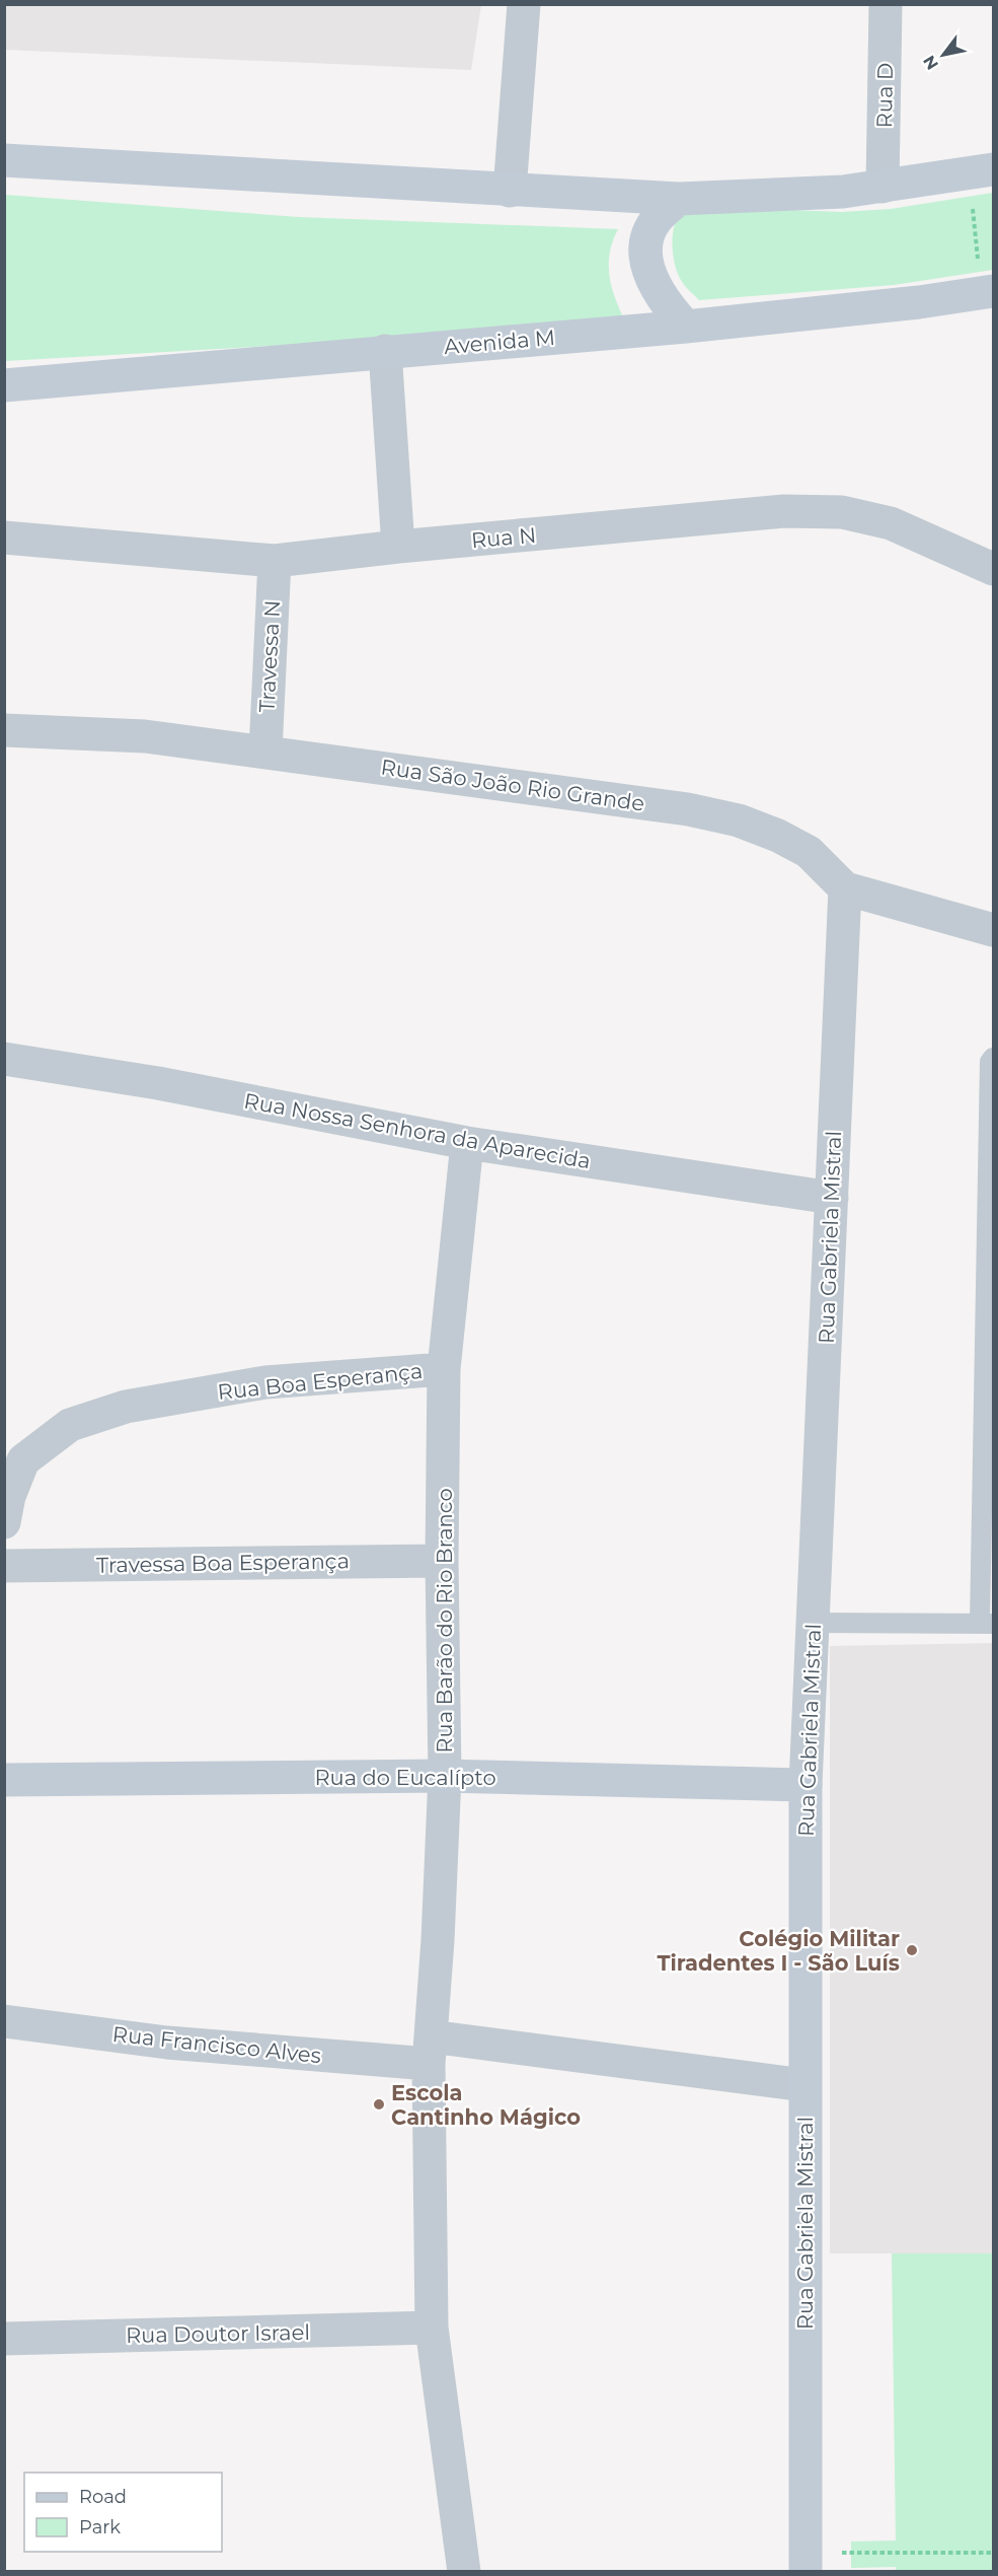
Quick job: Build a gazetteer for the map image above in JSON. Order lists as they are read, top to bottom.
{
  "streets": {
    "street": [
      "Rua D",
      "Avenida M",
      "Rua N",
      "Travessa N",
      "Rua São João Rio Grande",
      "Rua Nossa Senhora da Aparecida",
      "Rua Gabriela Mistral",
      "Rua Boa Esperança",
      "Travessa Boa Esperança",
      "Rua Barão do Rio Branco",
      "Rua do Eucalípto",
      "Rua Francisco Alves",
      "Rua Doutor Israel"
    ]
  },
  "crossings": [
    ["Rua N", "Travessa N"],
    ["Travessa N", "Rua São João Rio Grande"],
    ["Rua São João Rio Grande", "Rua Gabriela Mistral"],
    ["Rua Nossa Senhora da Aparecida", "Rua Gabriela Mistral"],
    ["Rua Nossa Senhora da Aparecida", "Rua Barão do Rio Branco"],
    ["Rua Gabriela Mistral", "Rua do Eucalípto"],
    ["Rua Gabriela Mistral", "Rua Francisco Alves"],
    ["Rua Boa Esperança", "Rua Barão do Rio Branco"],
    ["Travessa Boa Esperança", "Rua Barão do Rio Branco"],
    ["Rua Barão do Rio Branco", "Rua do Eucalípto"],
    ["Rua Barão do Rio Branco", "Rua Francisco Alves"],
    ["Rua Barão do Rio Branco", "Rua Doutor Israel"]
  ],
  "places": ["Colégio Militar Tiradentes I - São Luís", "Escola Cantinho Mágico"],
  "legend": ["Road", "Park"],
  "north": "bottom left"
}
